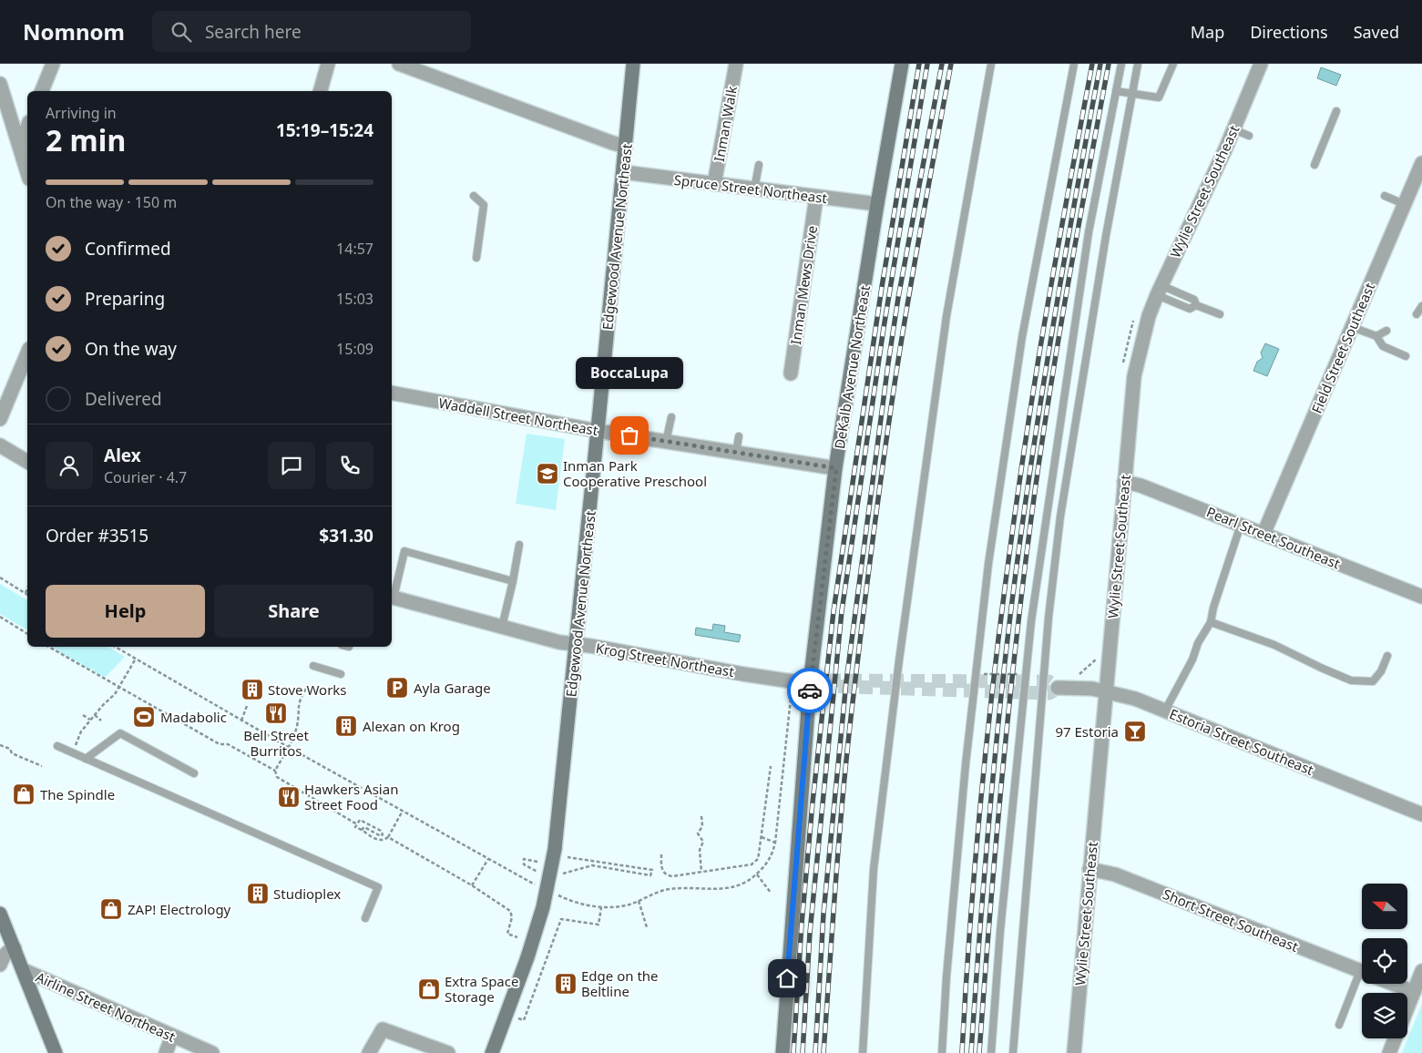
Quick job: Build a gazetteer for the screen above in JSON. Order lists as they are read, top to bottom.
{
  "streets": {
    "main road": ["Edgewood Avenue Northeast", "DeKalb Avenue Northeast"],
    "street": [
      "Inman Walk",
      "Spruce Street Northeast",
      "Wylie Street Southeast",
      "Inman Mews Drive",
      "Field Street Southeast",
      "Waddell Street Northeast",
      "Pearl Street Southeast",
      "Krog Street Northeast",
      "Estoria Street Southeast",
      "Short Street Southeast",
      "Airline Street Northeast"
    ]
  },
  "crossings": [
    ["Inman Walk", "Spruce Street Northeast"],
    ["Spruce Street Northeast", "Edgewood Avenue Northeast"],
    ["Spruce Street Northeast", "Inman Mews Drive"],
    ["Spruce Street Northeast", "DeKalb Avenue Northeast"],
    ["Wylie Street Southeast", "Pearl Street Southeast"],
    ["Wylie Street Southeast", "Estoria Street Southeast"],
    ["Wylie Street Southeast", "Short Street Southeast"],
    ["Edgewood Avenue Northeast", "Waddell Street Northeast"],
    ["Edgewood Avenue Northeast", "Krog Street Northeast"],
    ["Field Street Southeast", "Pearl Street Southeast"],
    ["DeKalb Avenue Northeast", "Waddell Street Northeast"],
    ["DeKalb Avenue Northeast", "Krog Street Northeast"]
  ],
  "places": {
    "other": ["BoccaLupa"],
    "school or university": ["Inman Park Cooperative Preschool"],
    "parking": ["Ayla Garage"],
    "building": [
      "Stove Works",
      "Alexan on Krog",
      "Studioplex",
      "Edge on the Beltline"
    ],
    "restaurant": ["Bell Street Burritos", "Hawkers Asian Street Food"],
    "sports": ["Madabolic"],
    "bar": ["97 Estoria"],
    "shop": ["The Spindle", "ZAP! Electrology", "Extra Space Storage"]
  },
  "north": "left",
  "page": {
    "header": "Nomnom",
    "search": "Search here",
    "nav": ["Map", "Directions", "Saved"],
    "heading": ["2 min", "Arriving in", "15:19–15:24"],
    "panel": [
      "Alex",
      "Courier · 4.7",
      "Order #3515",
      "$31.30"
    ],
    "bar": "On the way · 150 m",
    "list": [
      ["Confirmed", "14:57"],
      ["Preparing", "15:03"],
      ["On the way", "15:09"],
      "Delivered"
    ],
    "bubble": "BoccaLupa",
    "buttons": ["Help", "Share"]
  }
}
